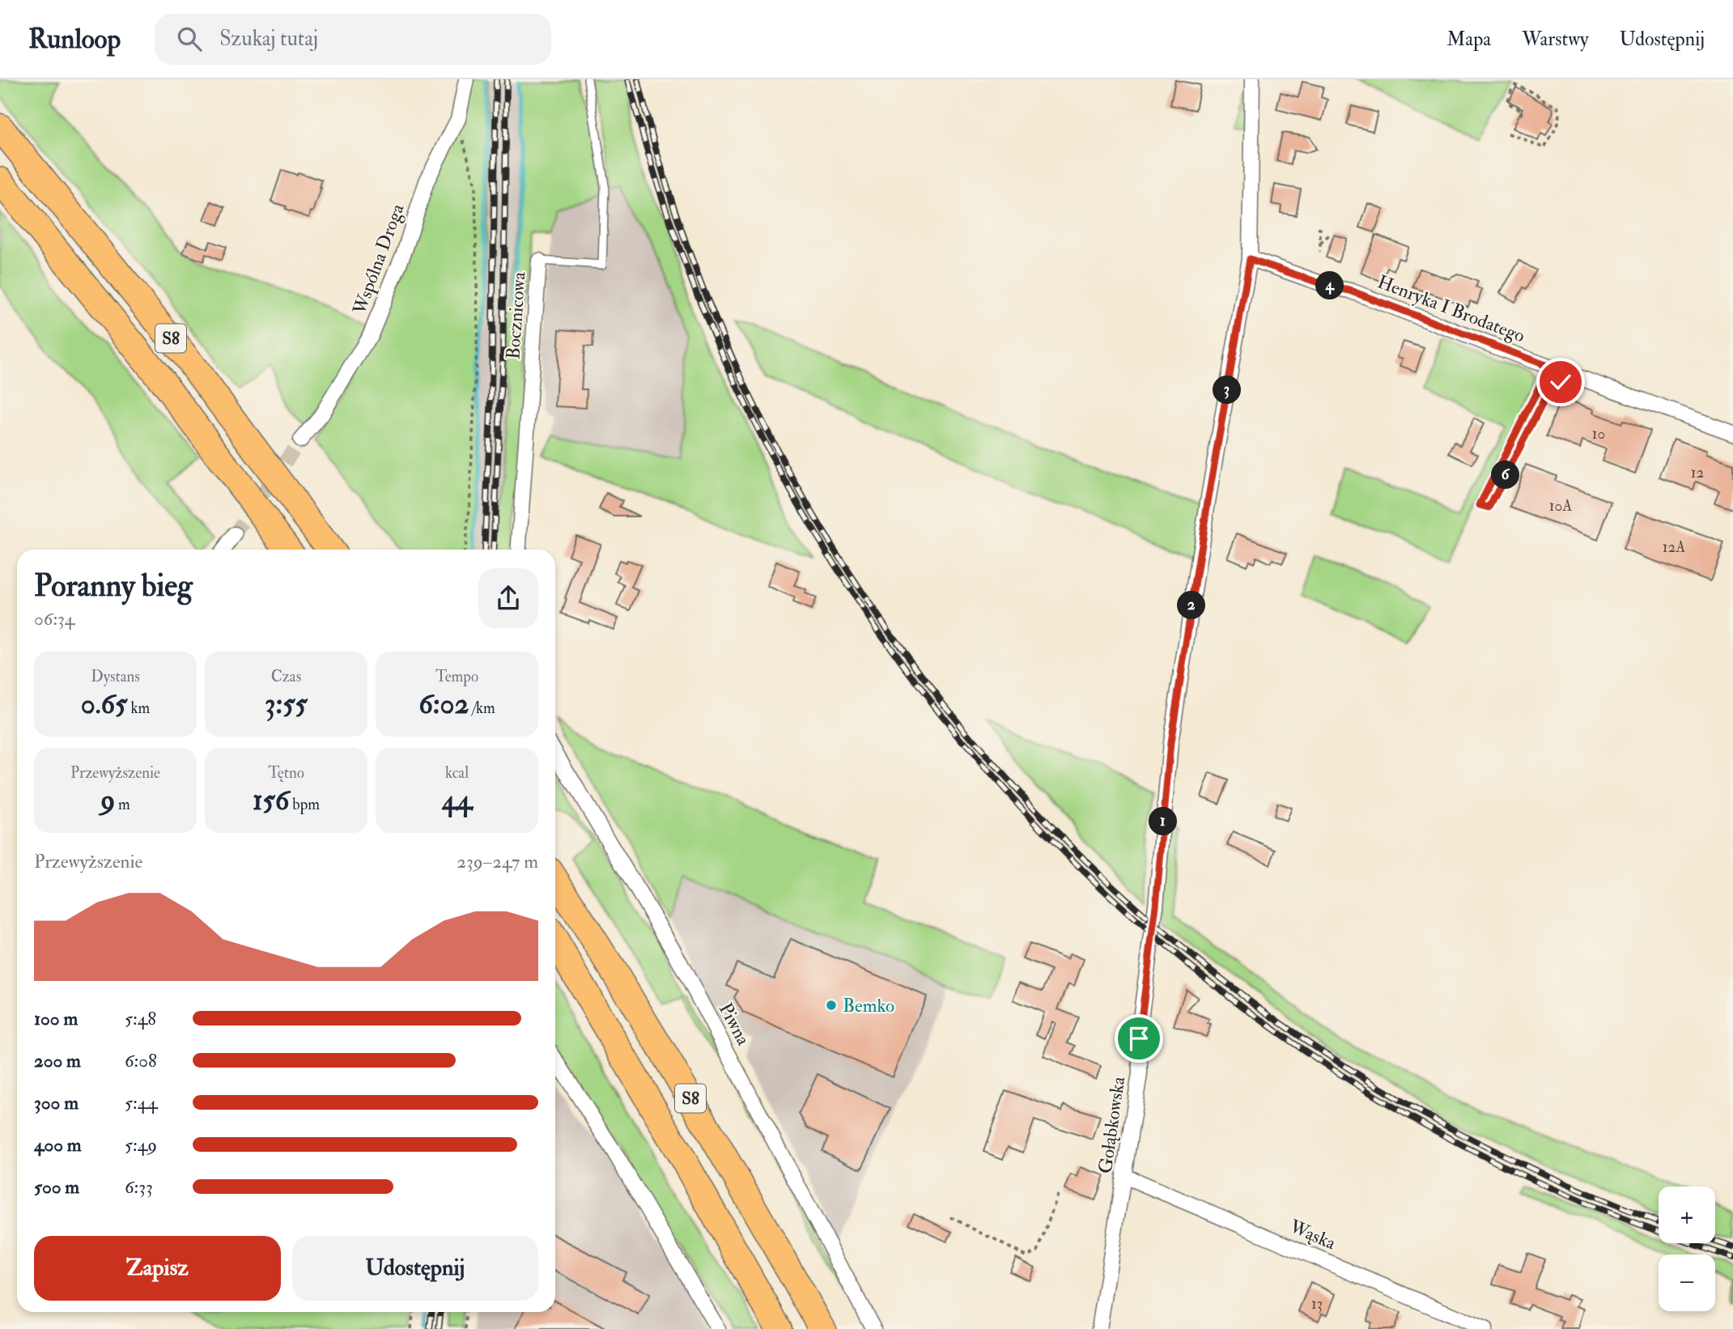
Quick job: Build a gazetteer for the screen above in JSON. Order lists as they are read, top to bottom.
{
  "streets": {
    "highway": ["S8"],
    "street": [
      "Wspólna Droga",
      "Henryka I Brodatego",
      "Bocznicowa",
      "Piwna",
      "Gołąbkowska",
      "Wąska"
    ]
  },
  "crossings": [
    ["Henryka I Brodatego", "Gołąbkowska"],
    ["Gołąbkowska", "Wąska"]
  ],
  "places": ["Bemko"],
  "house_numbers": [
    "10",
    "12",
    "10A",
    "12A",
    "13"
  ],
  "page": {
    "header": "Runloop",
    "search": "Szukaj tutaj",
    "nav": ["Mapa", "Warstwy", "Udostępnij"],
    "pins": [
      "4",
      "3",
      "6",
      "2",
      "1"
    ],
    "heading": ["Poranny bieg", "06:34"],
    "stats": [
      ["Dystans", "0.65 km"],
      ["Czas", "3:55"],
      ["Tempo", "6:02 /km"],
      ["Przewyższenie", "9 m"],
      ["Tętno", "156 bpm"],
      ["kcal", "44"]
    ],
    "chart": ["Przewyższenie", "239–247 m"],
    "list": [
      {
        "name": "100 m",
        "note": "5:48"
      },
      {
        "name": "200 m",
        "note": "6:08"
      },
      {
        "name": "300 m",
        "note": "5:44"
      },
      {
        "name": "400 m",
        "note": "5:49"
      },
      {
        "name": "500 m",
        "note": "6:33"
      }
    ],
    "map_buttons": ["+", "−"],
    "buttons": ["Zapisz", "Udostępnij"]
  }
}
